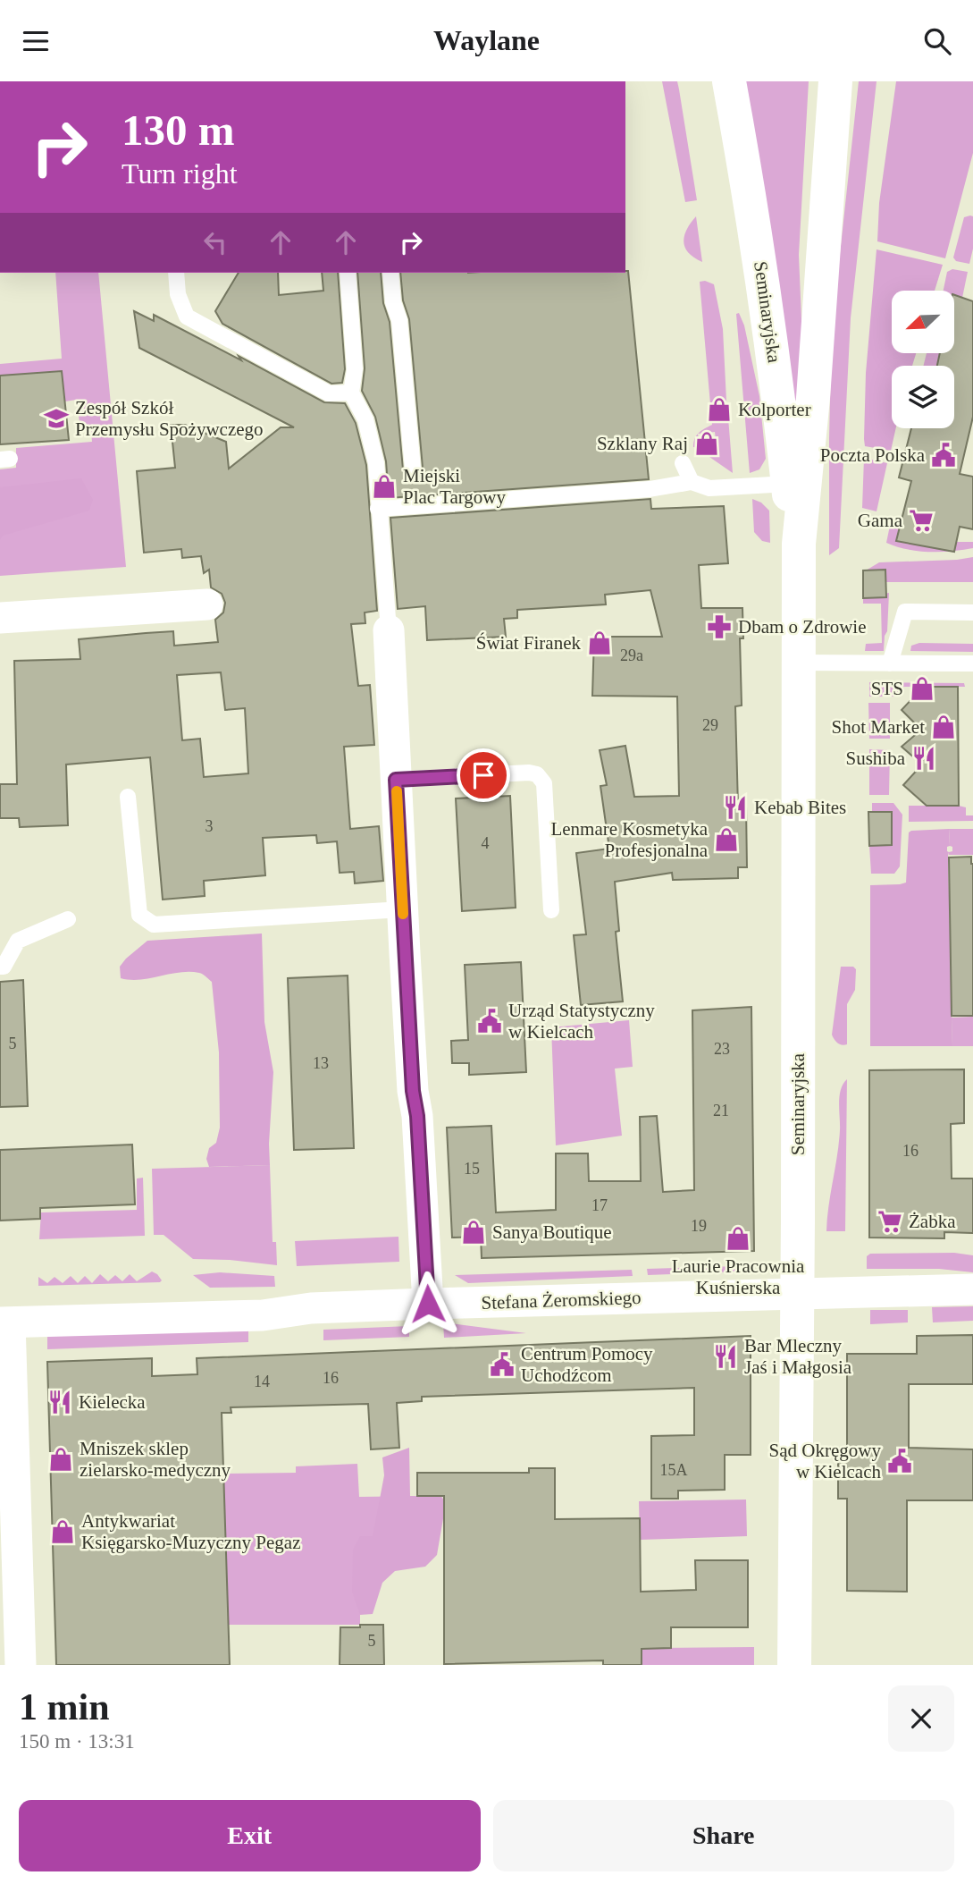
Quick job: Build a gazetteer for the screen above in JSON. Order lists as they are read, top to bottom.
{
  "streets": {
    "street": ["Seminaryjska", "Stefana Żeromskiego"]
  },
  "crossings": [
    ["Seminaryjska", "Stefana Żeromskiego"]
  ],
  "places": {
    "shop": [
      "Kolporter",
      "Szklany Raj",
      "Miejski Plac Targowy",
      "Świat Firanek",
      "STS",
      "Shot Market",
      "Lenmare Kosmetyka Profesjonalna",
      "Sanya Boutique",
      "Laurie Pracownia Kuśnierska",
      "Mniszek sklep zielarsko-medyczny",
      "Antykwariat Księgarsko-Muzyczny Pegaz"
    ],
    "school or university": ["Zespół Szkół Przemysłu Spożywczego"],
    "public building": [
      "Poczta Polska",
      "Urząd Statystyczny w Kielcach",
      "Centrum Pomocy Uchodźcom",
      "Sąd Okręgowy w Kielcach"
    ],
    "supermarket": ["Gama", "Żabka"],
    "pharmacy": ["Dbam o Zdrowie"],
    "restaurant": [
      "Sushiba",
      "Kebab Bites",
      "Bar Mleczny Jaś i Małgosia",
      "Kielecka"
    ]
  },
  "house_numbers": [
    "29a",
    "29",
    "3",
    "4",
    "5",
    "23",
    "13",
    "21",
    "16",
    "15",
    "17",
    "19",
    "16",
    "14",
    "15A",
    "5"
  ],
  "north": "bottom left",
  "page": {
    "header": "Waylane",
    "turn": ["130 m", "Turn right"],
    "heading": ["1 min", "150 m · 13:31"],
    "buttons": ["Exit", "Share"]
  }
}
